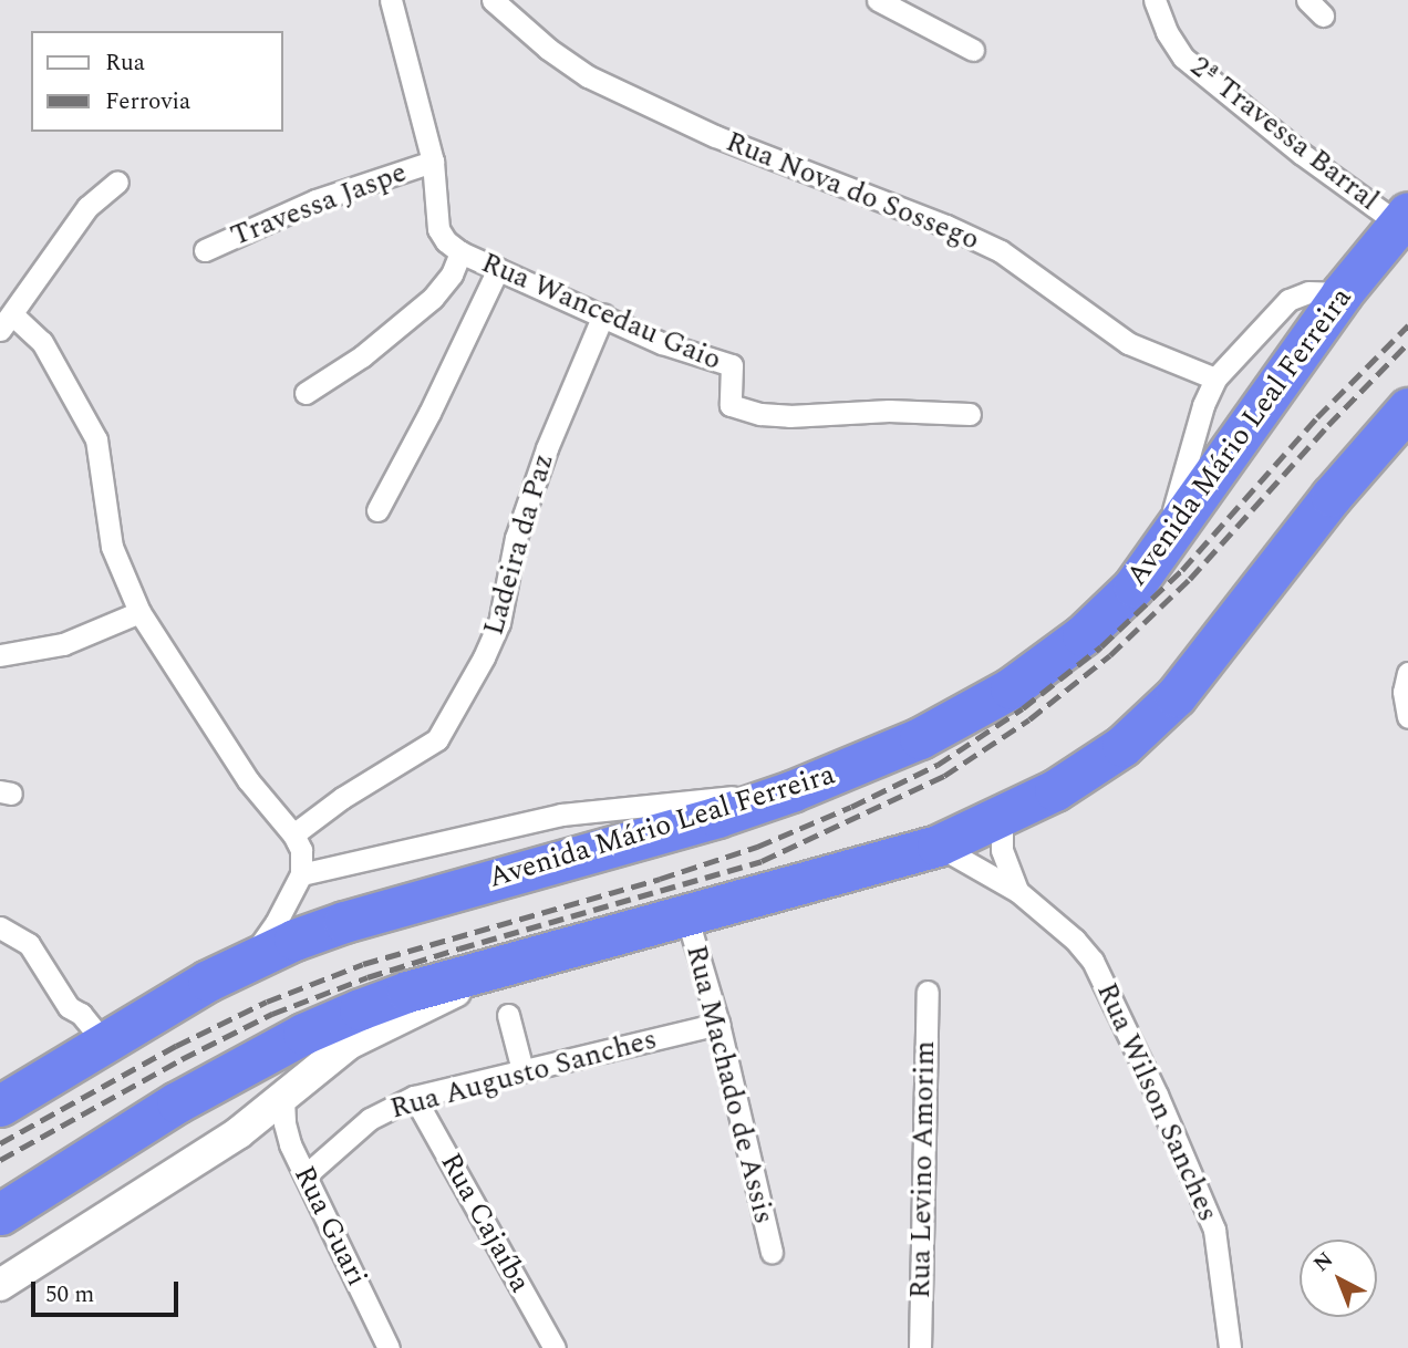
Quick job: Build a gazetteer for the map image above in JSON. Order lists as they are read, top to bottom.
{
  "streets": {
    "highway": ["Avenida Mário Leal Ferreira"],
    "street": [
      "2ª Travessa Barral",
      "Rua Nova do Sossego",
      "Travessa Jaspe",
      "Rua Wancedau Gaio",
      "Ladeira da Paz",
      "Rua Augusto Sanches",
      "Rua Machado de Assis",
      "Rua Wilson Sanches",
      "Rua Levino Amorim",
      "Rua Cajaíba",
      "Rua Guari"
    ]
  },
  "crossings": [
    ["2ª Travessa Barral", "Avenida Mário Leal Ferreira"],
    ["Travessa Jaspe", "Rua Wancedau Gaio"],
    ["Rua Wancedau Gaio", "Ladeira da Paz"],
    ["Rua Augusto Sanches", "Rua Machado de Assis"],
    ["Rua Augusto Sanches", "Rua Cajaíba"],
    ["Rua Augusto Sanches", "Rua Guari"]
  ],
  "legend": ["Rua", "Ferrovia"],
  "scale_bar": "50 m",
  "north": "top left"
}
